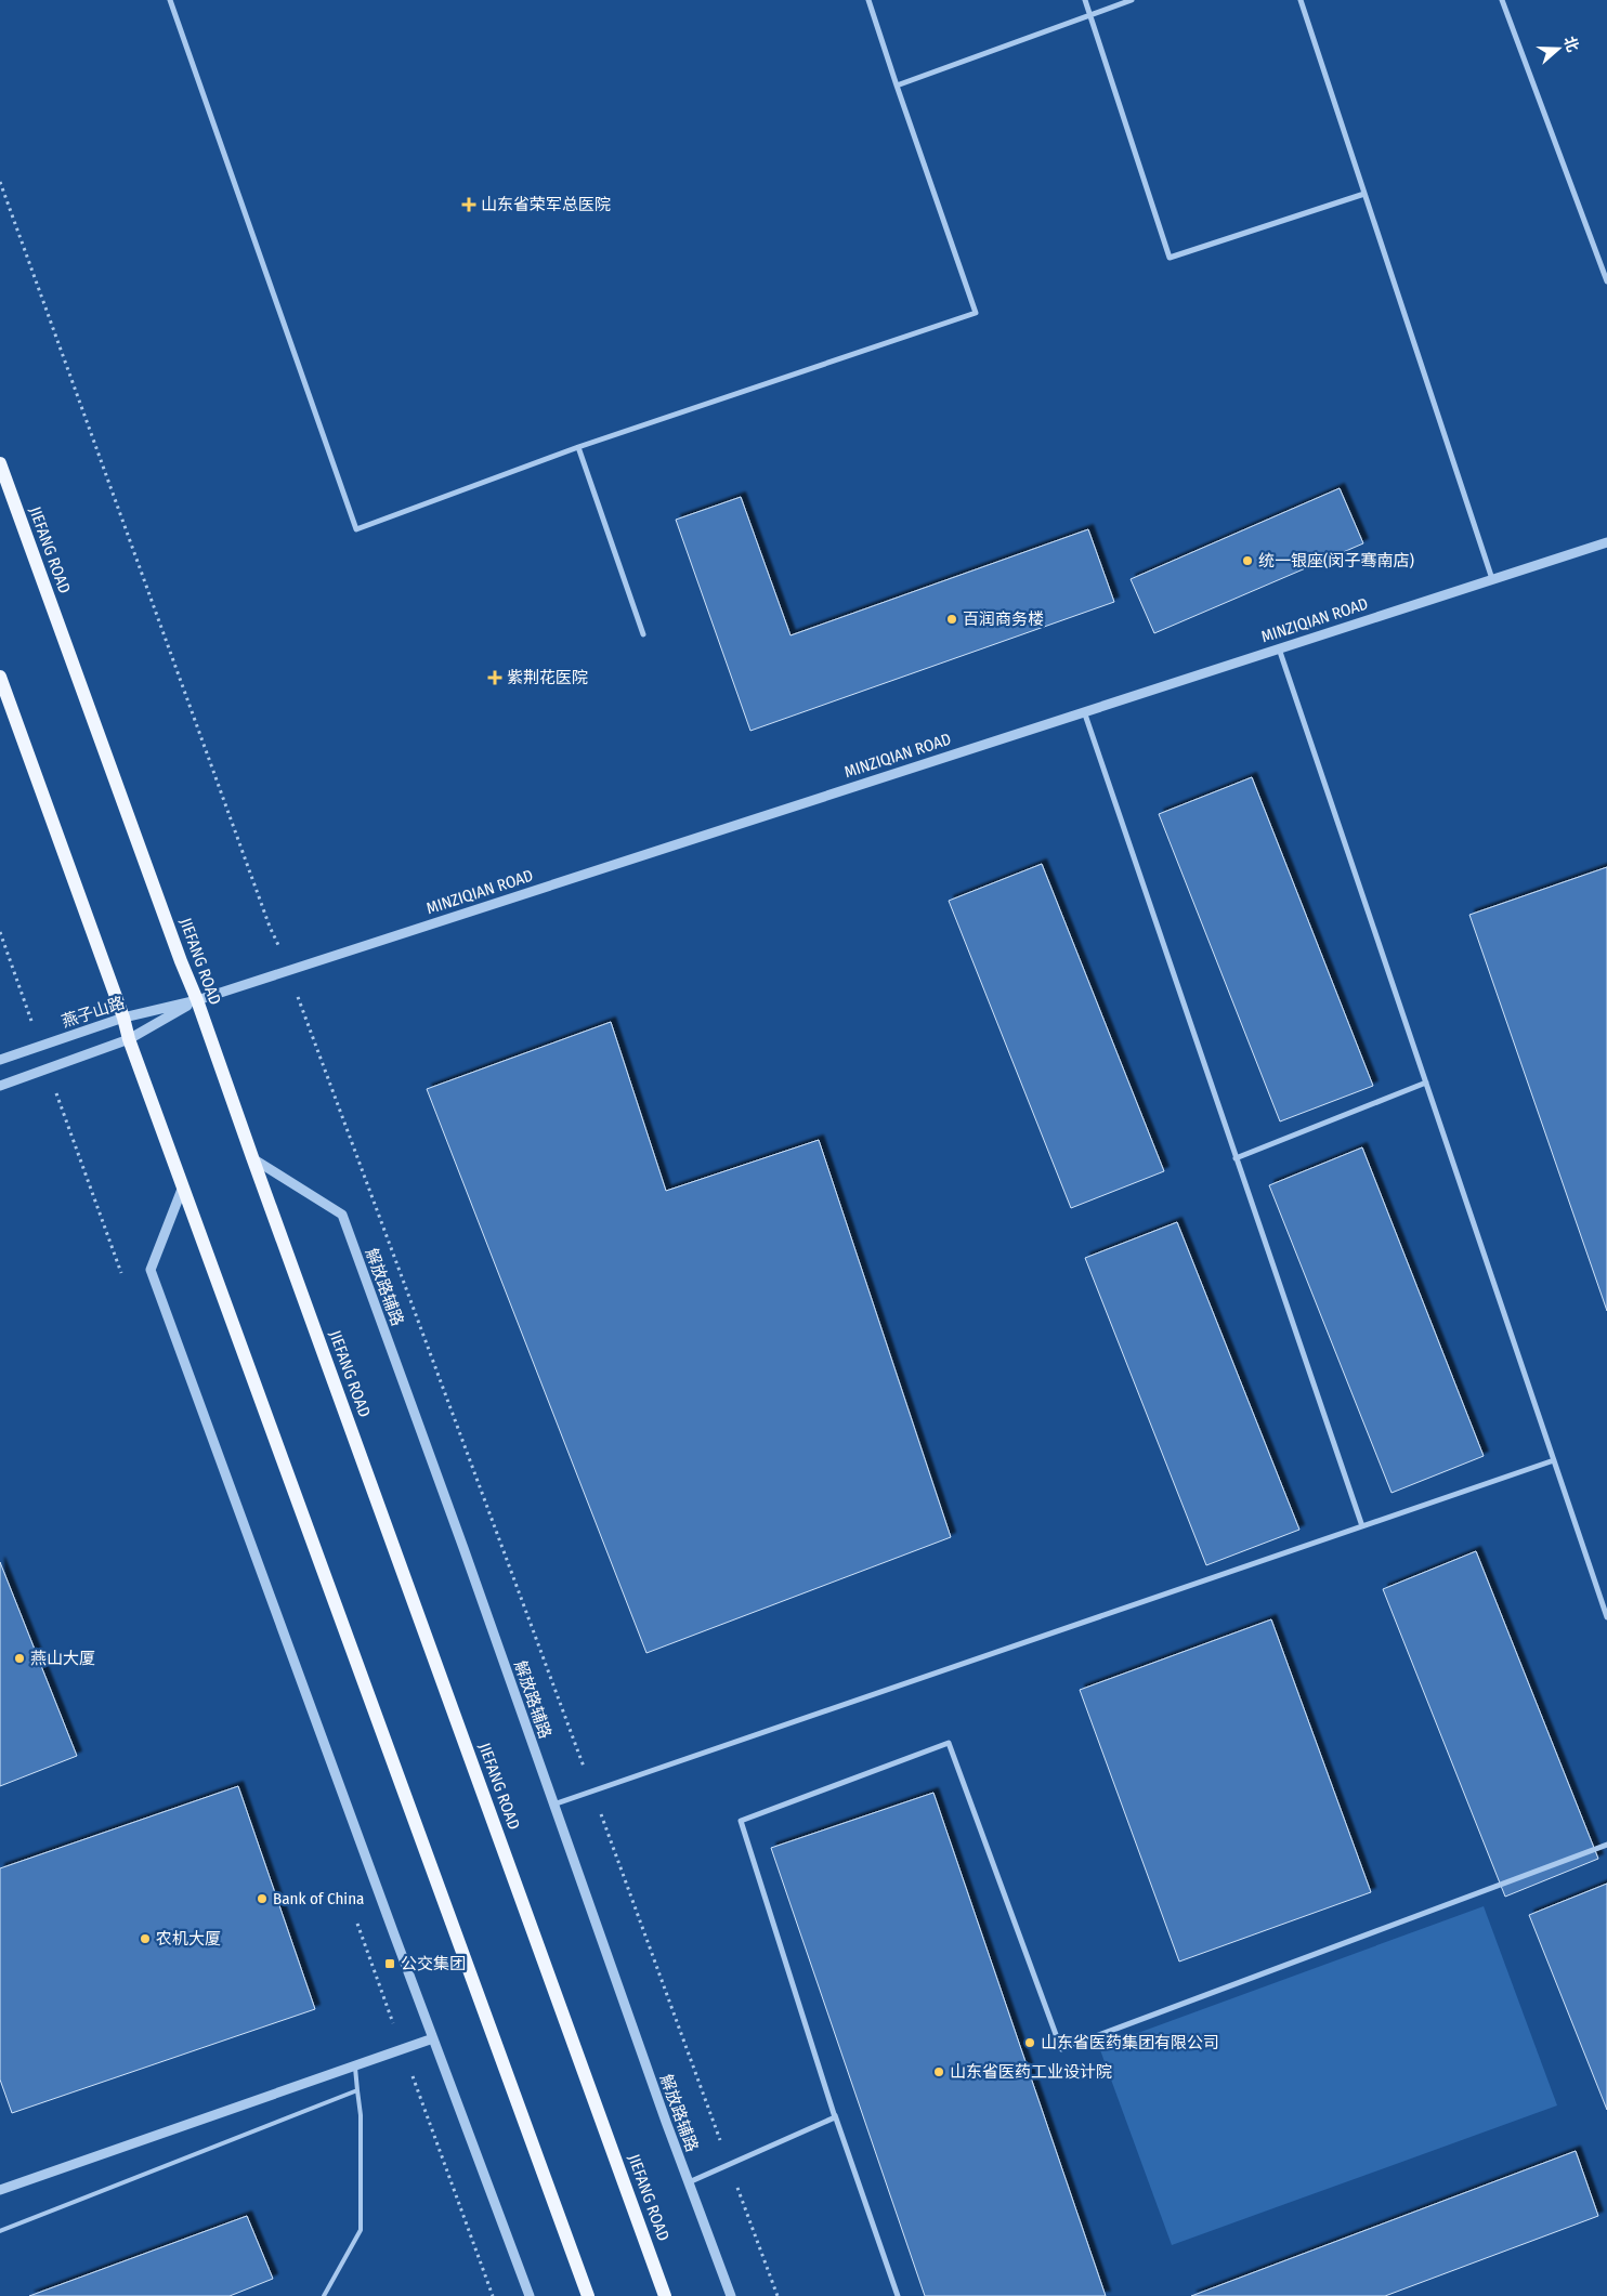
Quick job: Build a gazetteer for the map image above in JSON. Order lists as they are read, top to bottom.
{
  "streets": {
    "main road": ["JIEFANG ROAD"],
    "street": ["MINZIQIAN ROAD", "燕子山路", "解放路辅路"]
  },
  "crossings": [
    ["JIEFANG ROAD", "MINZIQIAN ROAD"],
    ["JIEFANG ROAD", "燕子山路"],
    ["JIEFANG ROAD", "解放路辅路"],
    ["MINZIQIAN ROAD", "燕子山路"]
  ],
  "places": {
    "health": ["山东省荣军总医院", "紫荆花医院"],
    "other": [
      "统一银座(闵子骞南店)",
      "百润商务楼",
      "燕山大厦",
      "Bank of China",
      "农机大厦",
      "山东省医药集团有限公司",
      "山东省医药工业设计院"
    ],
    "transit": ["公交集团"]
  },
  "north": "right"
}
